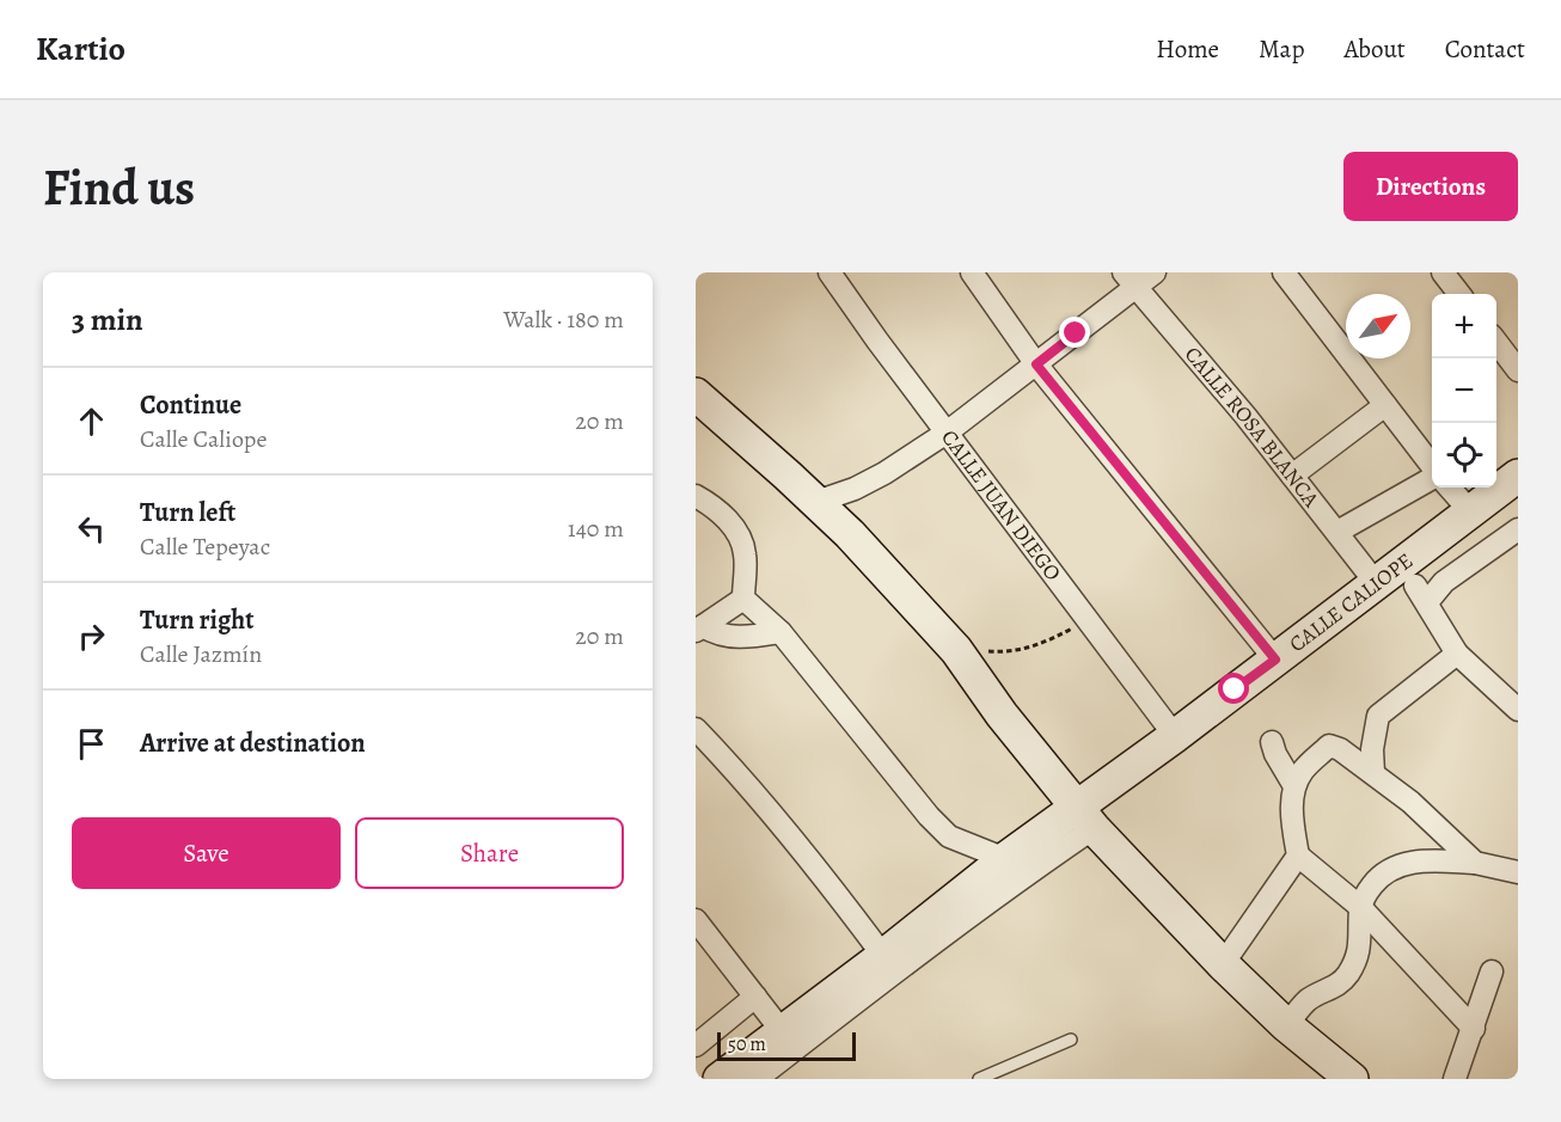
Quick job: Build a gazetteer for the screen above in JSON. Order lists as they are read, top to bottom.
{
  "streets": {
    "street": ["CALLE ROSA BLANCA", "CALLE JUAN DIEGO", "CALLE CALIOPE"]
  },
  "crossings": [
    ["CALLE ROSA BLANCA", "CALLE CALIOPE"],
    ["CALLE JUAN DIEGO", "CALLE CALIOPE"]
  ],
  "scale_bar": "50 m",
  "north": "top right",
  "page": {
    "header": "Kartio",
    "nav": [
      "Home",
      "Map",
      "About",
      "Contact"
    ],
    "buttons": [
      "Directions",
      ["Save", "Share"]
    ],
    "title": "Find us",
    "heading": ["3 min", "Walk · 180 m"],
    "map_buttons": ["+", "−"],
    "list": [
      ["Continue", "Calle Caliope", "20 m"],
      ["Turn left", "Calle Tepeyac", "140 m"],
      ["Turn right", "Calle Jazmín", "20 m"],
      "Arrive at destination"
    ],
    "scale": "50 m"
  }
}
